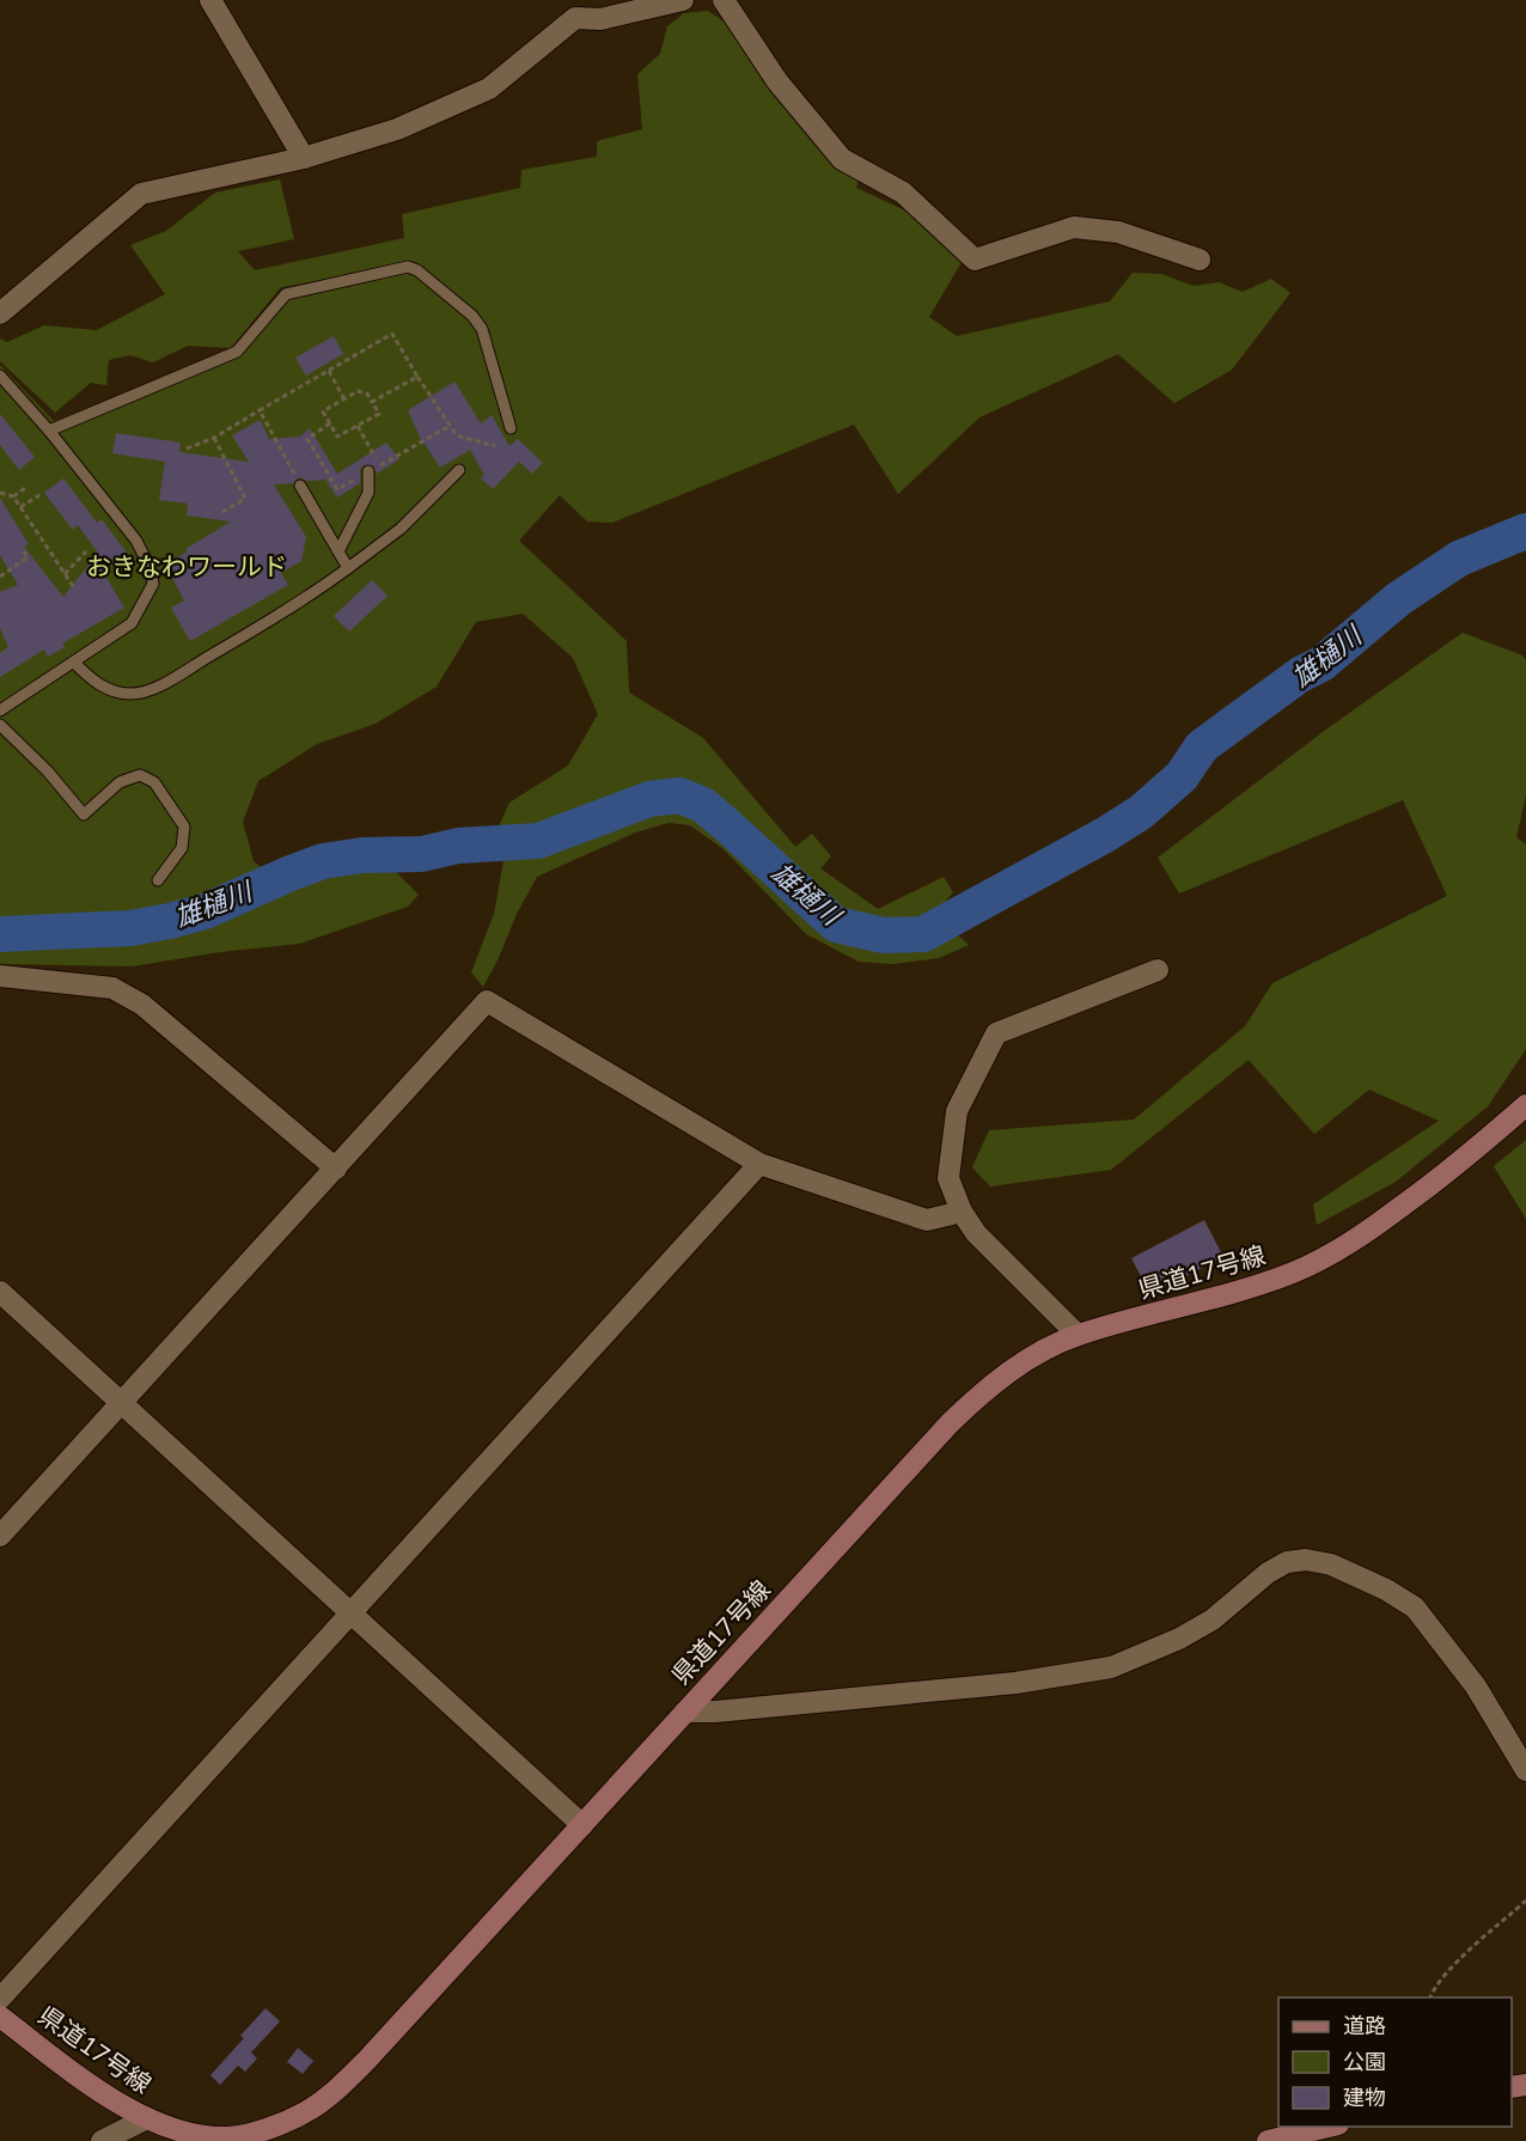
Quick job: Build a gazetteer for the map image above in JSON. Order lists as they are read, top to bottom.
{
  "streets": {
    "main road": ["県道17号線"]
  },
  "water": ["雄樋川"],
  "parks": ["おきなわワールド"],
  "legend": ["道路", "公園", "建物"]
}
